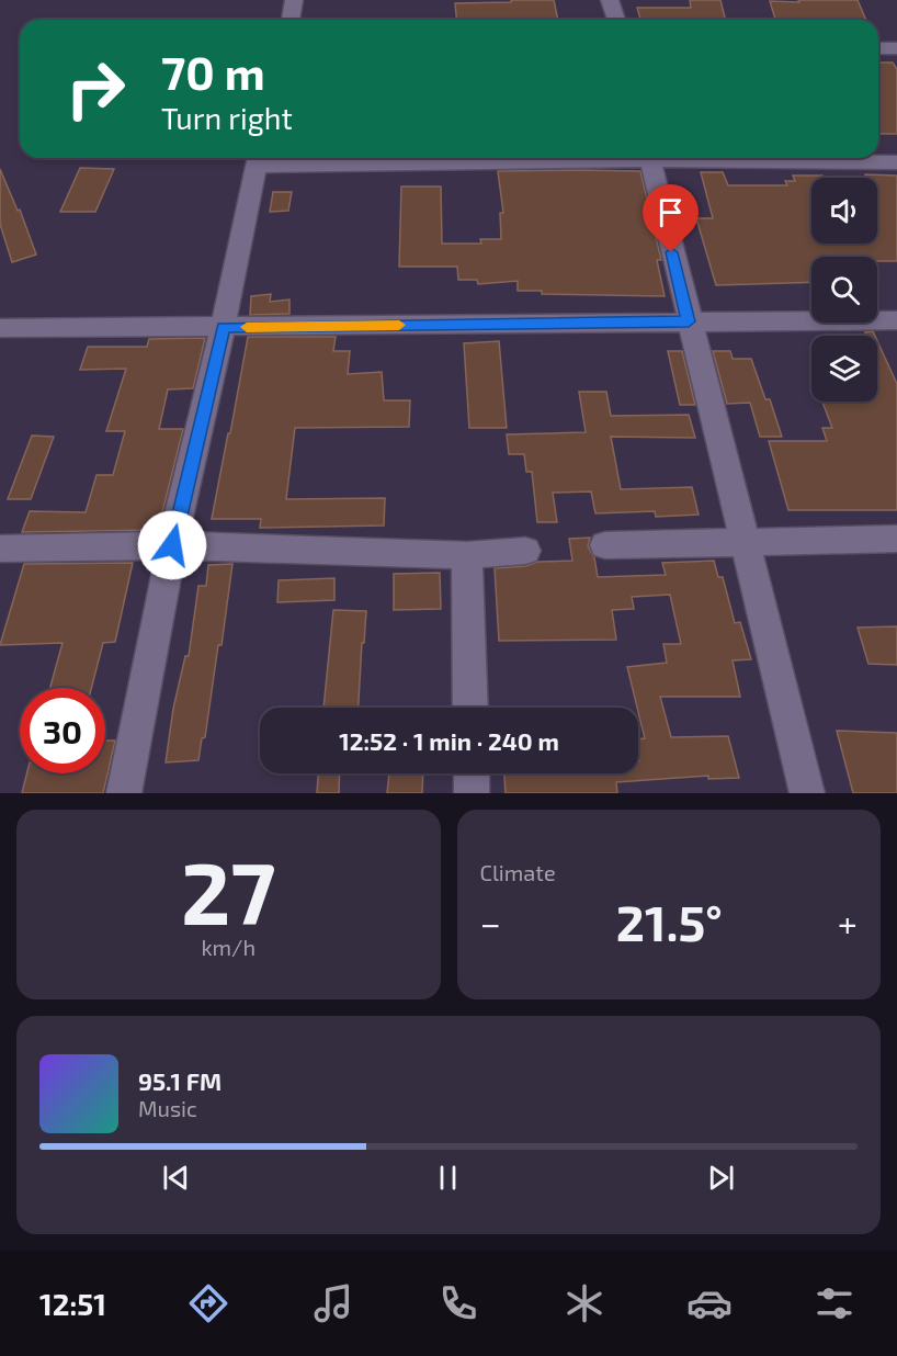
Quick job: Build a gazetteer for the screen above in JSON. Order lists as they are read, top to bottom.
{
  "page": {
    "turn": ["70 m", "Turn right"],
    "limit": "30",
    "trip": "12:52 · 1 min · 240 m",
    "tile": [
      ["27", "km/h"],
      "Climate"
    ],
    "heat": ["−", "21.5°", "+"],
    "song": ["95.1 FM", "Music"],
    "tabs": "12:51"
  }
}
